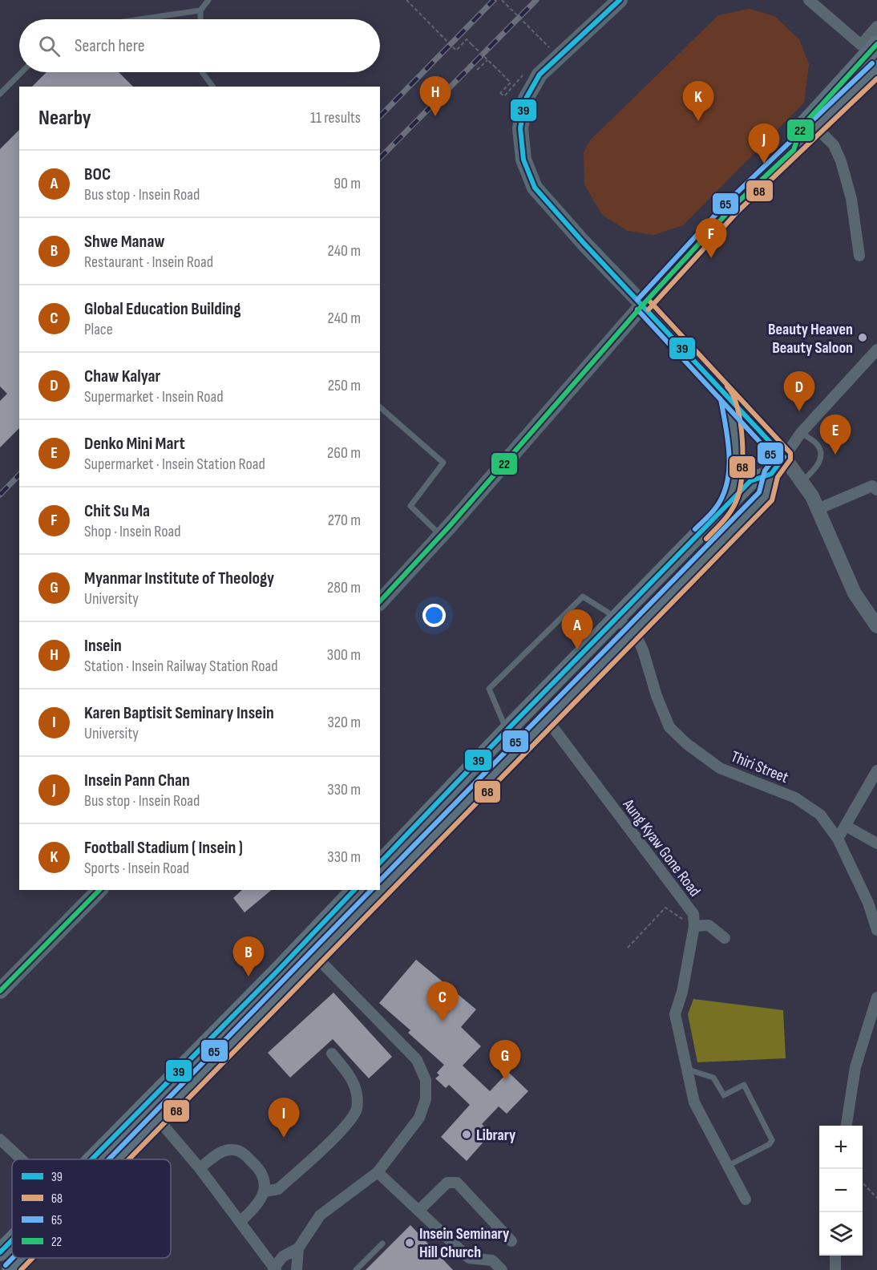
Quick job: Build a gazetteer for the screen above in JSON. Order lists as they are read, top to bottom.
{
  "streets": {
    "street": ["Thiri Street", "Aung Kyaw Gone Road"]
  },
  "places": ["Beauty Heaven Beauty Saloon", "Library", "Insein Seminary Hill Church"],
  "lines": [
    "transit line 39",
    "transit line 22",
    "transit line 65",
    "transit line 68"
  ],
  "legend": [
    "39",
    "68",
    "65",
    "22"
  ],
  "page": {
    "search": "Search here",
    "pins": [
      "H",
      "K",
      "J",
      "F",
      "D",
      "E",
      "A",
      "B",
      "C",
      "G",
      "I"
    ],
    "heading": ["Nearby", "11 results"],
    "list": [
      {
        "mark": "A",
        "name": "BOC",
        "note": "Bus stop · Insein Road",
        "value": "90 m"
      },
      {
        "mark": "B",
        "name": "Shwe Manaw",
        "note": "Restaurant · Insein Road",
        "value": "240 m"
      },
      {
        "mark": "C",
        "name": "Global Education Building",
        "note": "Place",
        "value": "240 m"
      },
      {
        "mark": "D",
        "name": "Chaw Kalyar",
        "note": "Supermarket · Insein Road",
        "value": "250 m"
      },
      {
        "mark": "E",
        "name": "Denko Mini Mart",
        "note": "Supermarket · Insein Station Road",
        "value": "260 m"
      },
      {
        "mark": "F",
        "name": "Chit Su Ma",
        "note": "Shop · Insein Road",
        "value": "270 m"
      },
      {
        "mark": "G",
        "name": "Myanmar Institute of Theology",
        "note": "University",
        "value": "280 m"
      },
      {
        "mark": "H",
        "name": "Insein",
        "note": "Station · Insein Railway Station Road",
        "value": "300 m"
      },
      {
        "mark": "I",
        "name": "Karen Baptisit Seminary Insein",
        "note": "University",
        "value": "320 m"
      },
      {
        "mark": "J",
        "name": "Insein Pann Chan",
        "note": "Bus stop · Insein Road",
        "value": "330 m"
      },
      {
        "mark": "K",
        "name": "Football Stadium ( Insein )",
        "note": "Sports · Insein Road",
        "value": "330 m"
      }
    ],
    "map_buttons": ["+", "−"]
  }
}
